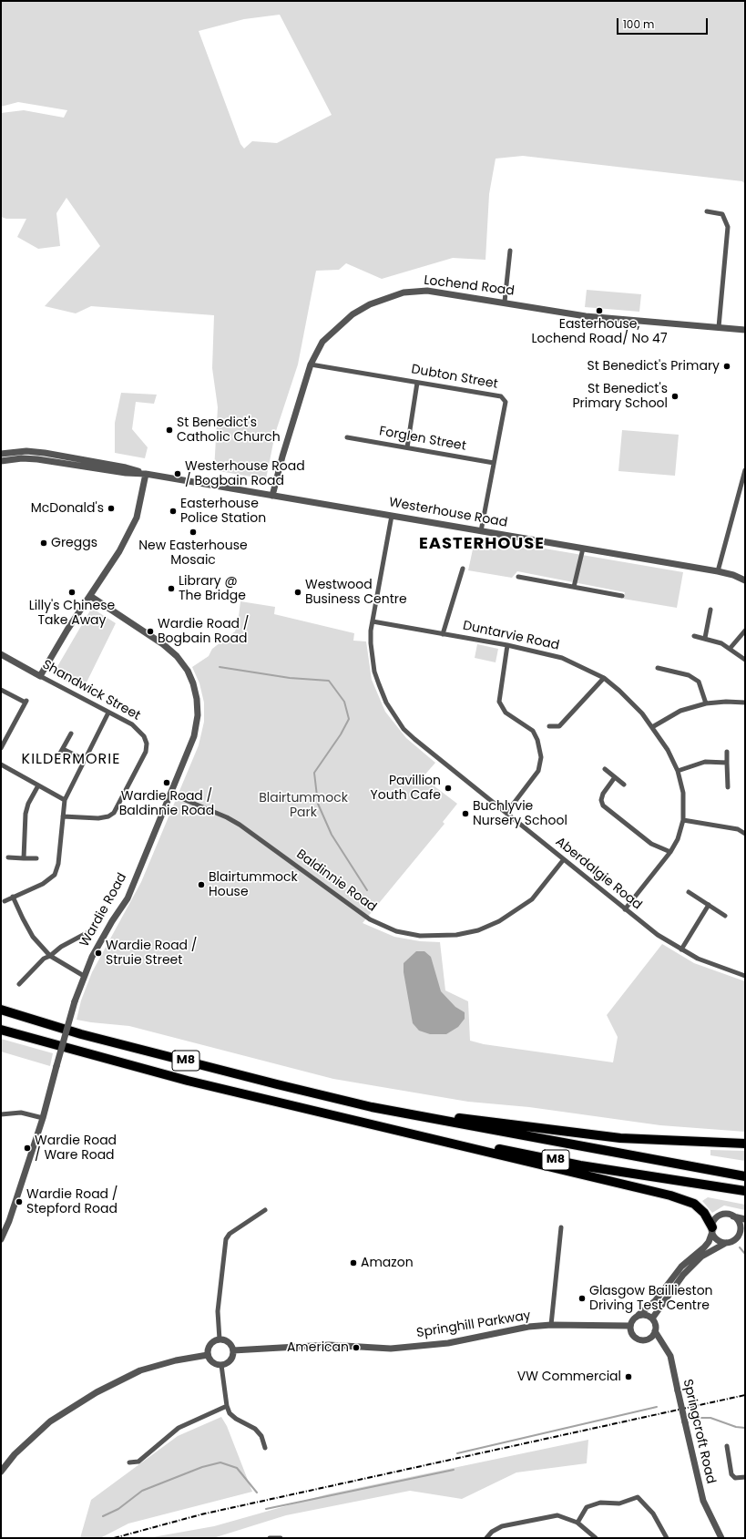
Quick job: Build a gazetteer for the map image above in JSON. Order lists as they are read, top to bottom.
{
  "streets": {
    "highway": ["M8"],
    "street": [
      "Lochend Road",
      "Dubton Street",
      "Forglen Street",
      "Westerhouse Road",
      "Duntarvie Road",
      "Shandwick Street",
      "Aberdalgie Road",
      "Baldinnie Road",
      "Wardie Road",
      "Springhill Parkway",
      "Springcroft Road"
    ]
  },
  "crossings": [
    ["Lochend Road", "Dubton Street"],
    ["Lochend Road", "Westerhouse Road"],
    ["Dubton Street", "Forglen Street"],
    ["Dubton Street", "Westerhouse Road"],
    ["Westerhouse Road", "Aberdalgie Road"],
    ["Duntarvie Road", "Aberdalgie Road"],
    ["Aberdalgie Road", "Baldinnie Road"],
    ["Baldinnie Road", "Wardie Road"],
    ["Springhill Parkway", "Springcroft Road"]
  ],
  "districts": ["EASTERHOUSE", "KILDERMORIE"],
  "parks": ["Blairtummock Park"],
  "places": [
    "Easterhouse, Lochend Road/ No 47",
    "St Benedict's Primary",
    "St Benedict's Primary School",
    "St Benedict's Catholic Church",
    "Westerhouse Road / Bogbain Road",
    "McDonald's",
    "Easterhouse Police Station",
    "New Easterhouse Mosaic",
    "Greggs",
    "Library @ The Bridge",
    "Lilly's Chinese Take Away",
    "Westwood Business Centre",
    "Wardie Road / Bogbain Road",
    "Wardie Road / Baldinnie Road",
    "Pavillion Youth Cafe",
    "Buchlyvie Nursery School",
    "Blairtummock House",
    "Wardie Road / Struie Street",
    "Wardie Road / Ware Road",
    "Wardie Road / Stepford Road",
    "Amazon",
    "Glasgow Baillieston Driving Test Centre",
    "American",
    "VW Commercial"
  ],
  "scale_bar": "100 m"
}
